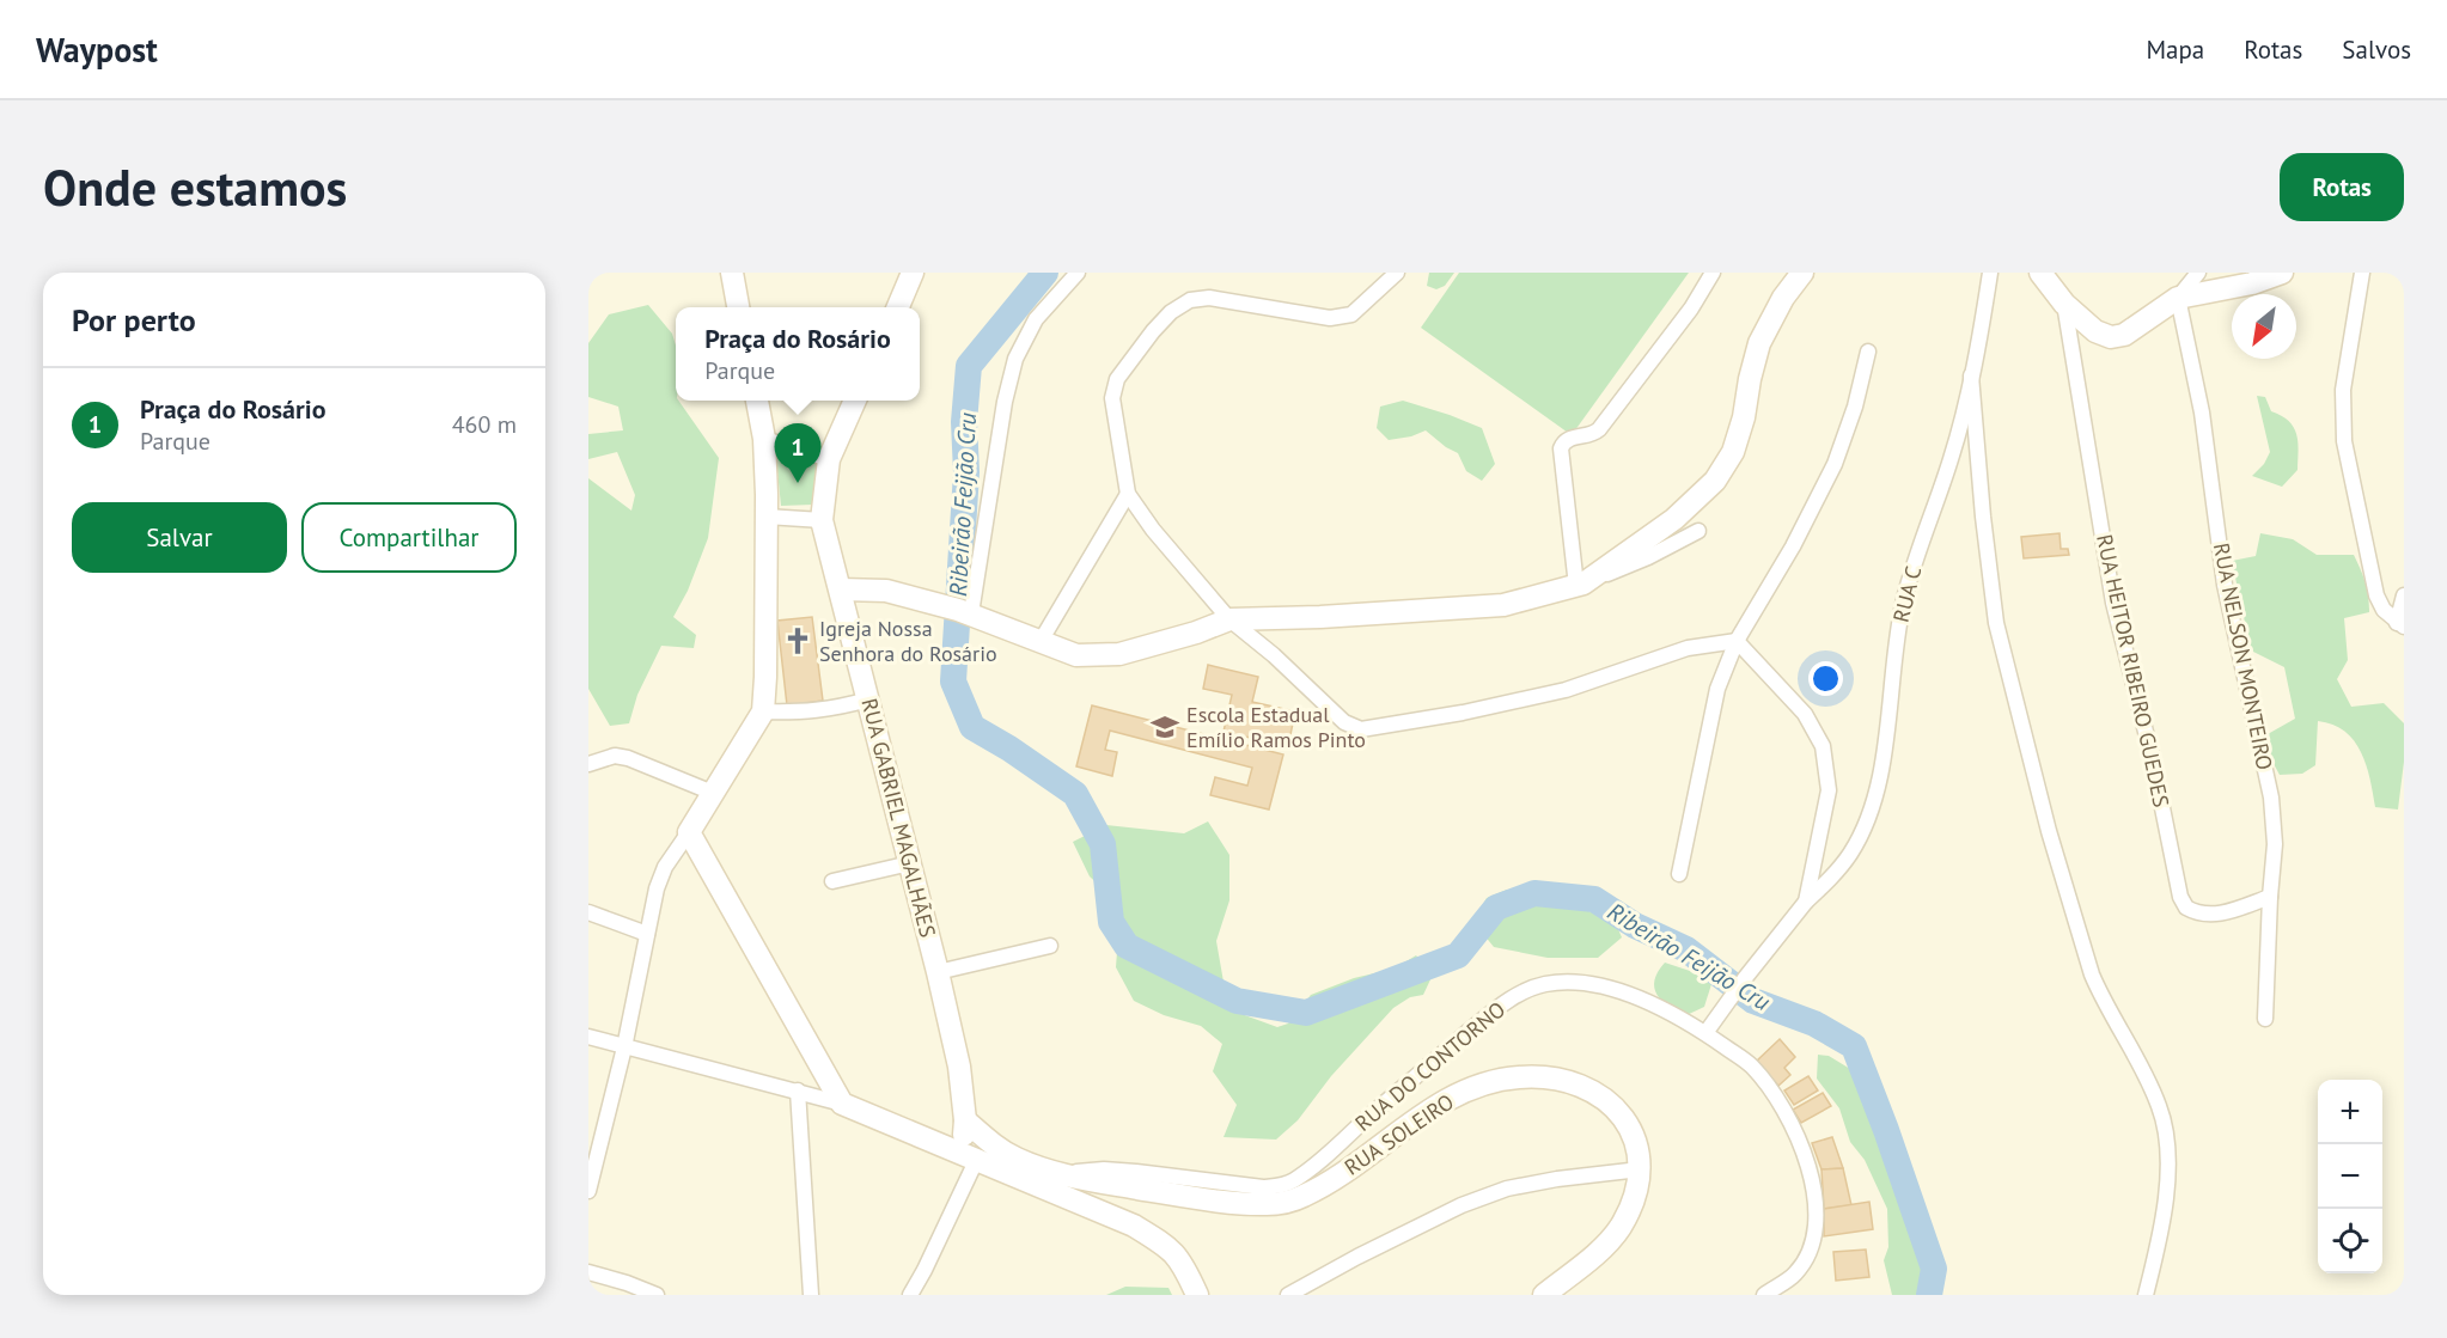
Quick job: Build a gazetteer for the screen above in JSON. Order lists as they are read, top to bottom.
{
  "streets": {
    "street": [
      "RUA C",
      "RUA NELSON MONTEIRO",
      "RUA HEITOR RIBEIRO GUEDES",
      "RUA GABRIEL MAGALHÃES",
      "RUA DO CONTORNO",
      "RUA SOLEIRO"
    ]
  },
  "crossings": [
    ["RUA C", "RUA DO CONTORNO"],
    ["RUA NELSON MONTEIRO", "RUA HEITOR RIBEIRO GUEDES"],
    ["RUA GABRIEL MAGALHÃES", "RUA SOLEIRO"],
    ["RUA DO CONTORNO", "RUA SOLEIRO"]
  ],
  "water": ["Ribeirão Feijão Cru"],
  "places": {
    "church": ["Igreja Nossa Senhora do Rosário"],
    "school or university": ["Escola Estadual Emílio Ramos Pinto"]
  },
  "north": "bottom left",
  "page": {
    "header": "Waypost",
    "nav": ["Mapa", "Rotas", "Salvos"],
    "buttons": [
      "Rotas",
      ["Salvar", "Compartilhar"]
    ],
    "title": "Onde estamos",
    "heading": "Por perto",
    "popup": ["Praça do Rosário", "Parque"],
    "list": [
      {
        "mark": "1",
        "name": "Praça do Rosário",
        "note": "Parque",
        "value": "460 m"
      }
    ],
    "pins": "1",
    "map_buttons": ["+", "−"]
  }
}
